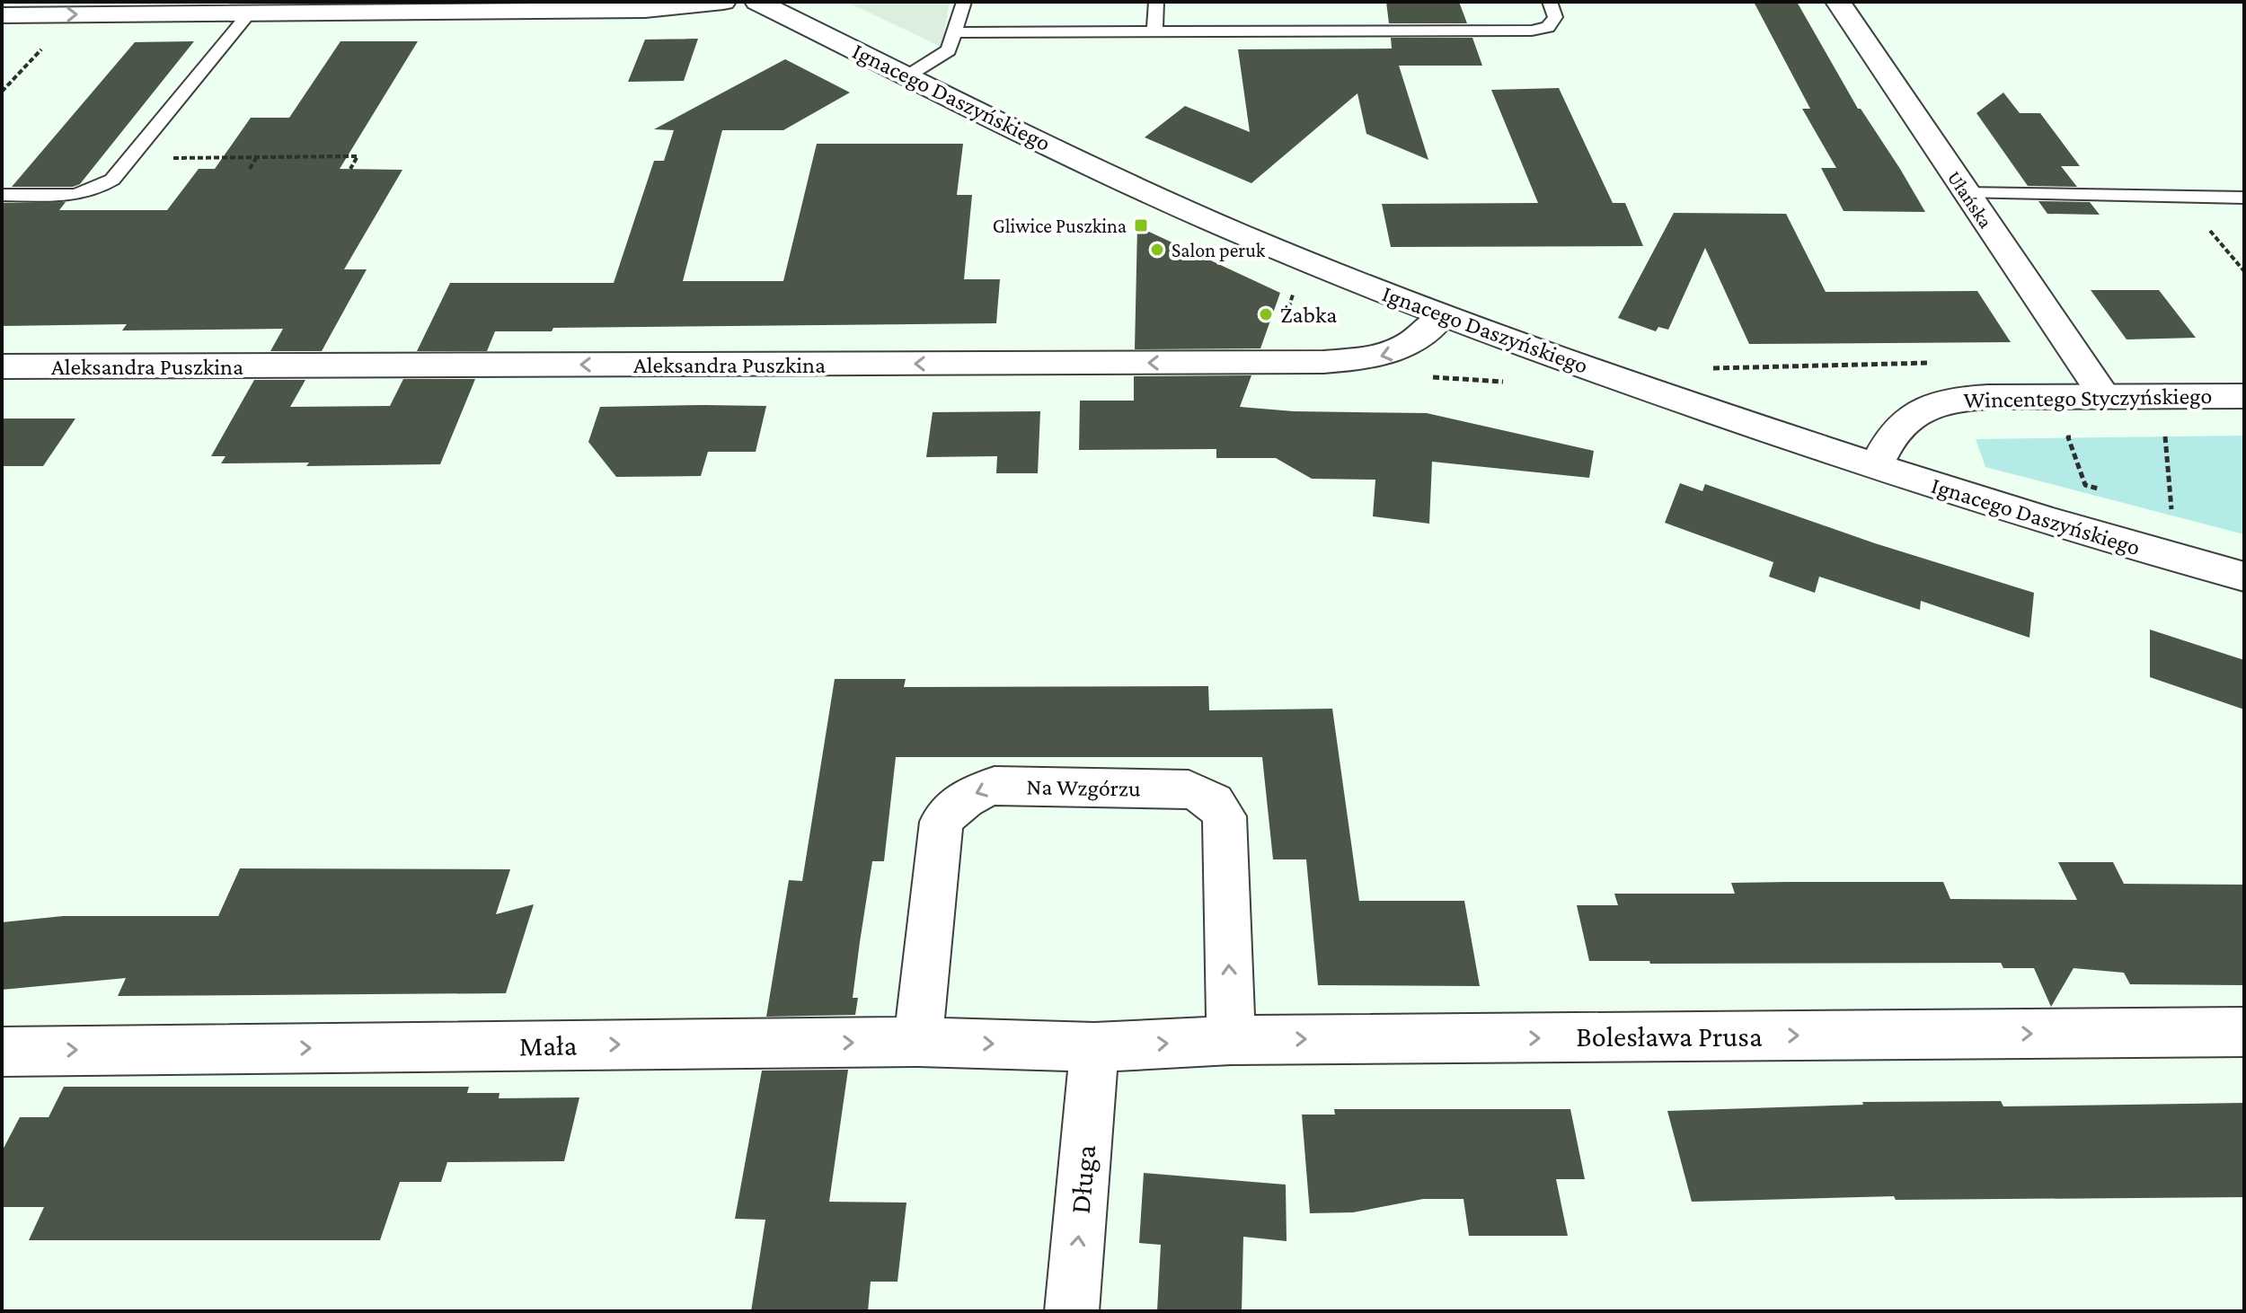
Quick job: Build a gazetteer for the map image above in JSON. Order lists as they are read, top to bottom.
{
  "streets": {
    "street": [
      "Ignacego Daszyńskiego",
      "Ułańska",
      "Aleksandra Puszkina",
      "Wincentego Styczyńskiego",
      "Na Wzgórzu",
      "Bolesława Prusa",
      "Mała",
      "Długa"
    ]
  },
  "crossings": [
    ["Ignacego Daszyńskiego", "Aleksandra Puszkina"],
    ["Ignacego Daszyńskiego", "Wincentego Styczyńskiego"],
    ["Ułańska", "Wincentego Styczyńskiego"],
    ["Na Wzgórzu", "Bolesława Prusa"],
    ["Na Wzgórzu", "Mała"],
    ["Bolesława Prusa", "Mała"],
    ["Bolesława Prusa", "Długa"],
    ["Mała", "Długa"]
  ],
  "one_way": ["Bolesława Prusa", "Mała", "Długa"],
  "places": {
    "transit": ["Gliwice Puszkina"],
    "other": ["Salon peruk", "Żabka"]
  }
}
